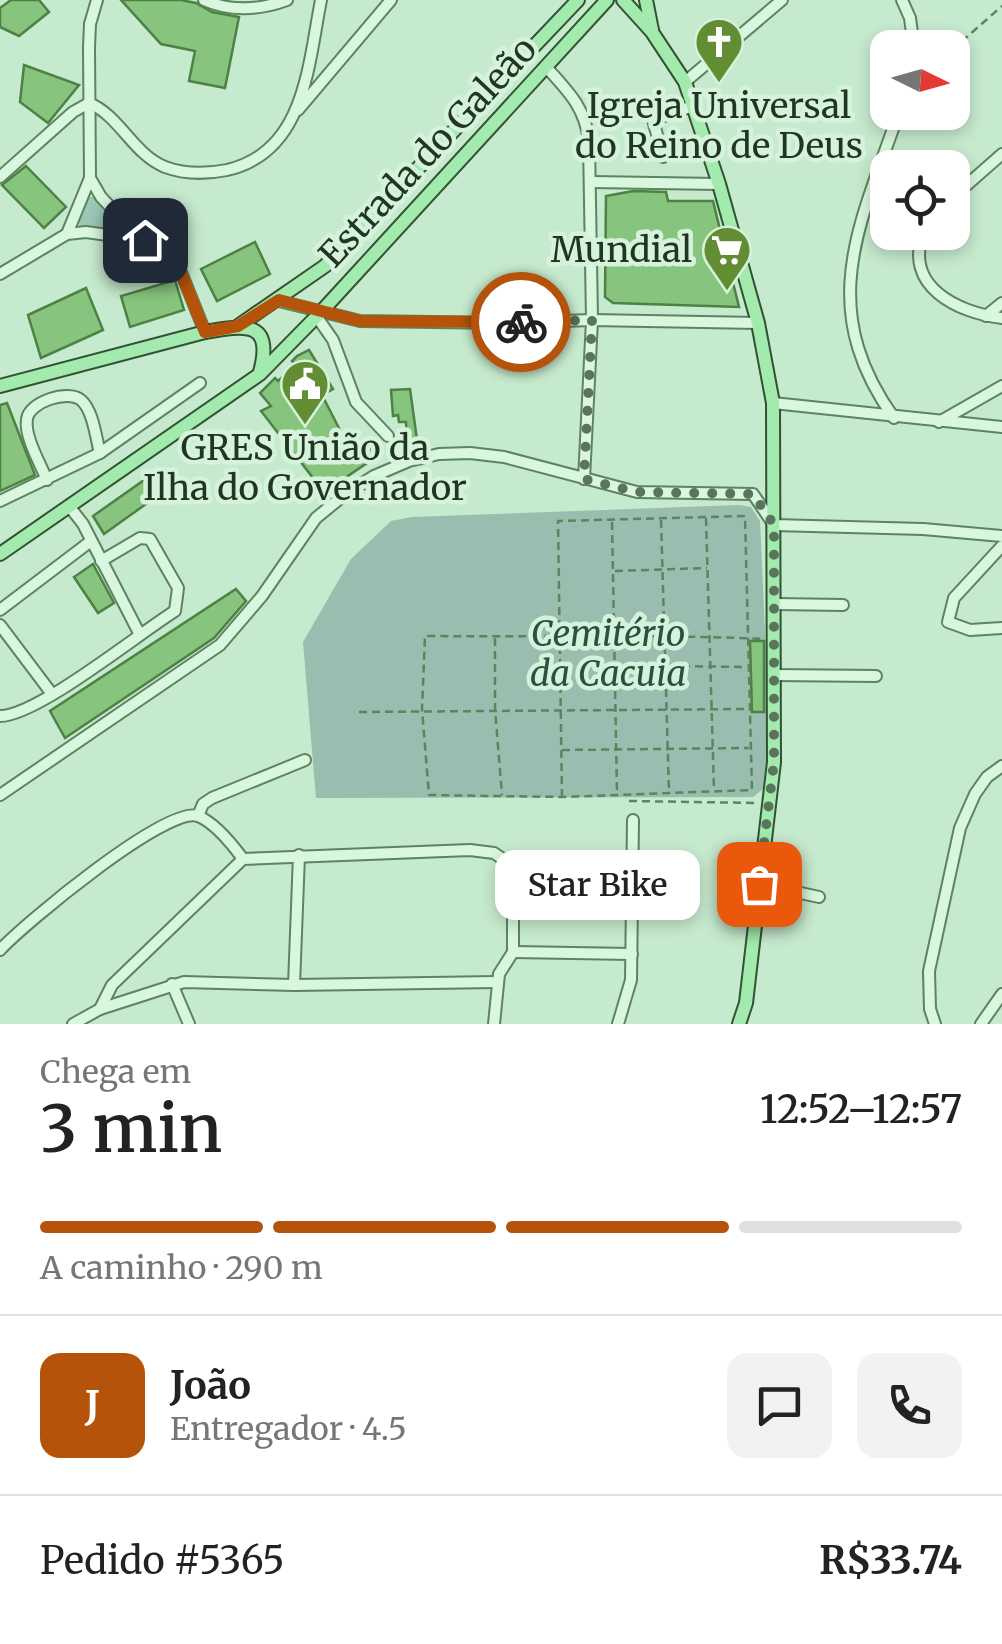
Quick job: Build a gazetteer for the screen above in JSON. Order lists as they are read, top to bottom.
{
  "streets": {
    "main road": ["Estrada do Galeão"]
  },
  "parks": ["Cemitério da Cacuia"],
  "places": {
    "church": ["Igreja Universal do Reino de Deus"],
    "supermarket": ["Mundial"],
    "public building": ["GRES União da Ilha do Governador"],
    "other": ["Star Bike"]
  },
  "north": "right",
  "page": {
    "bubble": "Star Bike",
    "heading": ["3 min", "Chega em", "12:52–12:57"],
    "panel": [
      "João",
      "Entregador · 4.5",
      "Pedido #5365",
      "R$33.74"
    ],
    "bar": "A caminho · 290 m",
    "round": "J"
  }
}
